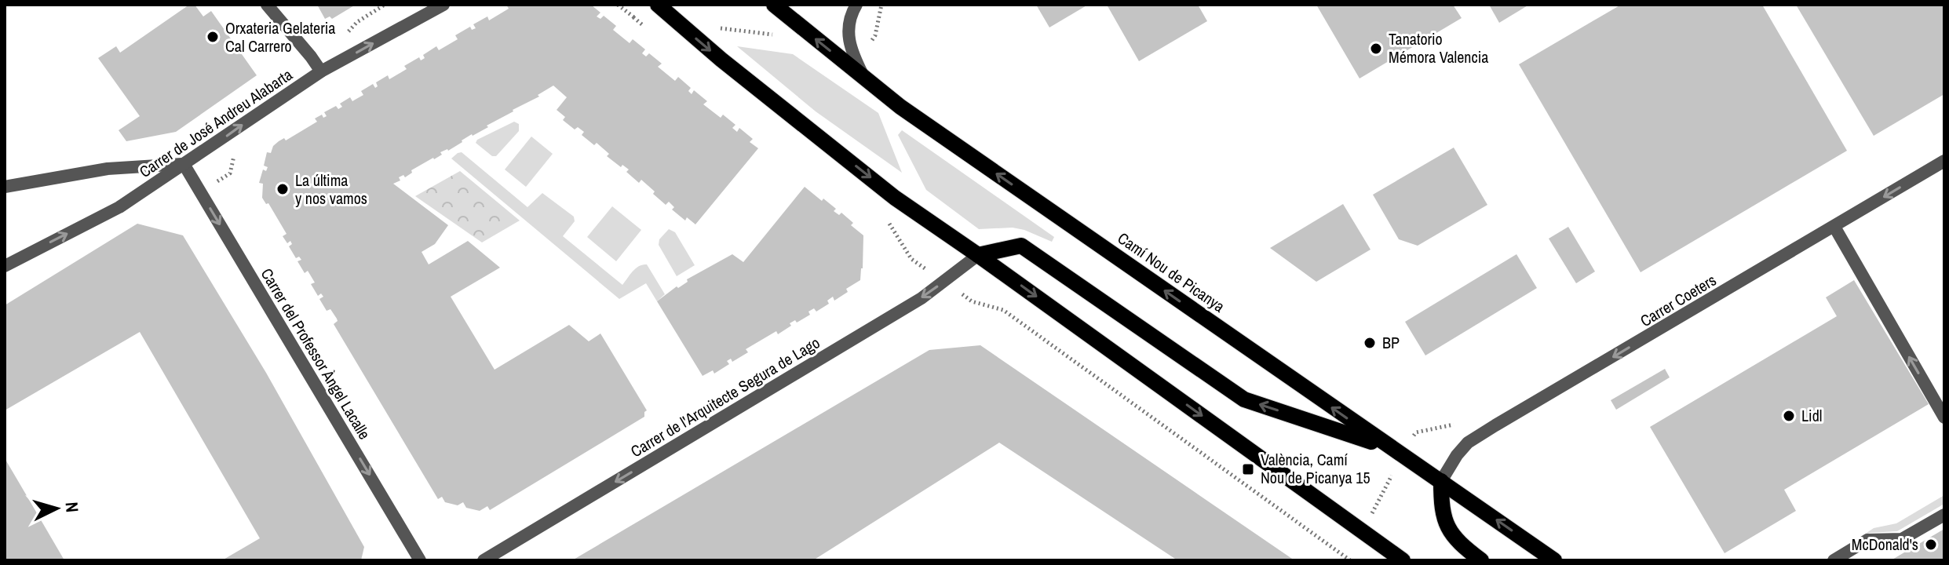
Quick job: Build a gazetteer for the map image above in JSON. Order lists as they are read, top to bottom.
{
  "streets": {
    "main road": ["Camí Nou de Picanya"],
    "street": [
      "Carrer de José Andreu Alabarta",
      "Carrer Coeters",
      "Carrer del Professor Àngel Lacalle",
      "Carrer de l'Arquitecte Segura de Lago"
    ]
  },
  "crossings": [
    ["Carrer de José Andreu Alabarta", "Carrer del Professor Àngel Lacalle"],
    ["Camí Nou de Picanya", "Carrer Coeters"]
  ],
  "one_way": ["Carrer Coeters", "Carrer del Professor Àngel Lacalle", "Carrer de l'Arquitecte Segura de Lago"],
  "places": {
    "other": [
      "Orxateria Gelateria Cal Carrero",
      "Tanatorio Mémora Valencia",
      "La última y nos vamos",
      "BP",
      "Lidl",
      "McDonald's"
    ],
    "transit": ["València, Camí Nou de Picanya 15"]
  },
  "north": "right"
}
